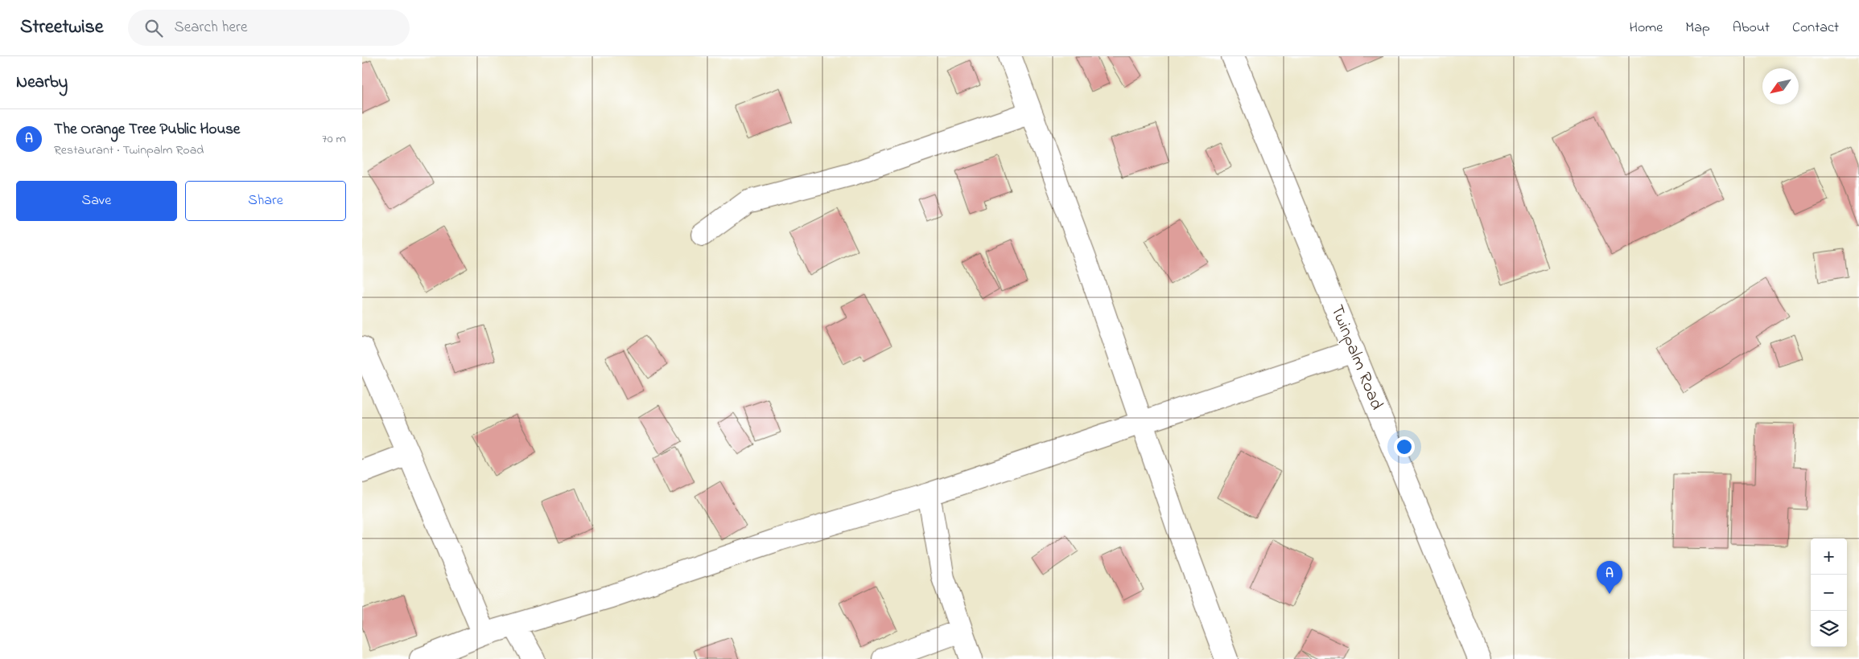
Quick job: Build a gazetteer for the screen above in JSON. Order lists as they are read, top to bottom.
{
  "streets": {
    "street": ["Twinpalm Road"]
  },
  "north": "bottom left",
  "page": {
    "header": "Streetwise",
    "search": "Search here",
    "nav": [
      "Home",
      "Map",
      "About",
      "Contact"
    ],
    "heading": "Nearby",
    "list": [
      {
        "mark": "A",
        "name": "The Orange Tree Public House",
        "note": "Restaurant · Twinpalm Road",
        "value": "70 m"
      }
    ],
    "buttons": ["Save", "Share"],
    "map_buttons": ["+", "−"],
    "pins": "A"
  }
}
